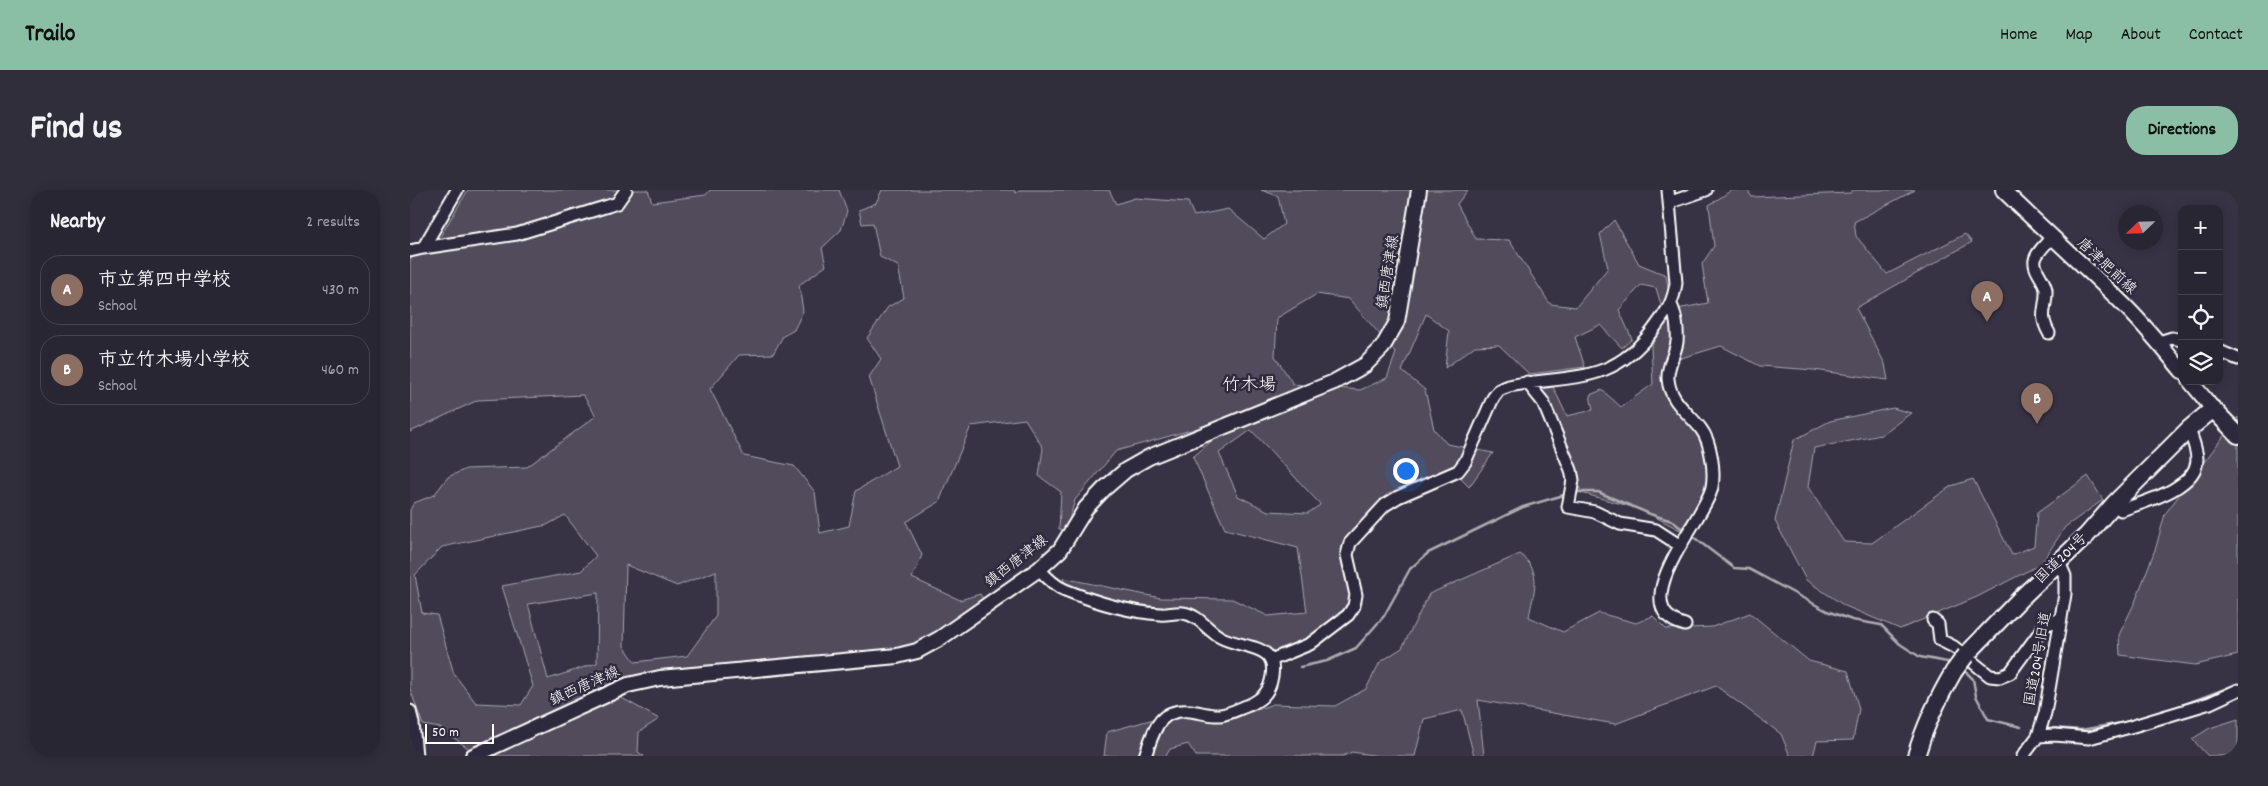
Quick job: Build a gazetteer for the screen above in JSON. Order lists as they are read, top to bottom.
{
  "streets": {
    "highway": ["国道204号"],
    "main road": ["唐津肥前線", "鎮西唐津線"],
    "street": ["国道204号旧道"]
  },
  "crossings": [
    ["国道204号", "国道204号旧道"]
  ],
  "districts": ["竹木場"],
  "scale_bar": "50 m",
  "north": "bottom left",
  "page": {
    "header": "Trailo",
    "nav": [
      "Home",
      "Map",
      "About",
      "Contact"
    ],
    "title": "Find us",
    "buttons": "Directions",
    "heading": ["Nearby", "2 results"],
    "map_buttons": ["+", "−"],
    "list": [
      {
        "mark": "A",
        "name": "市立第四中学校",
        "note": "School",
        "value": "430 m"
      },
      {
        "mark": "B",
        "name": "市立竹木場小学校",
        "note": "School",
        "value": "460 m"
      }
    ],
    "pins": ["A", "B"],
    "scale": "50 m"
  }
}
